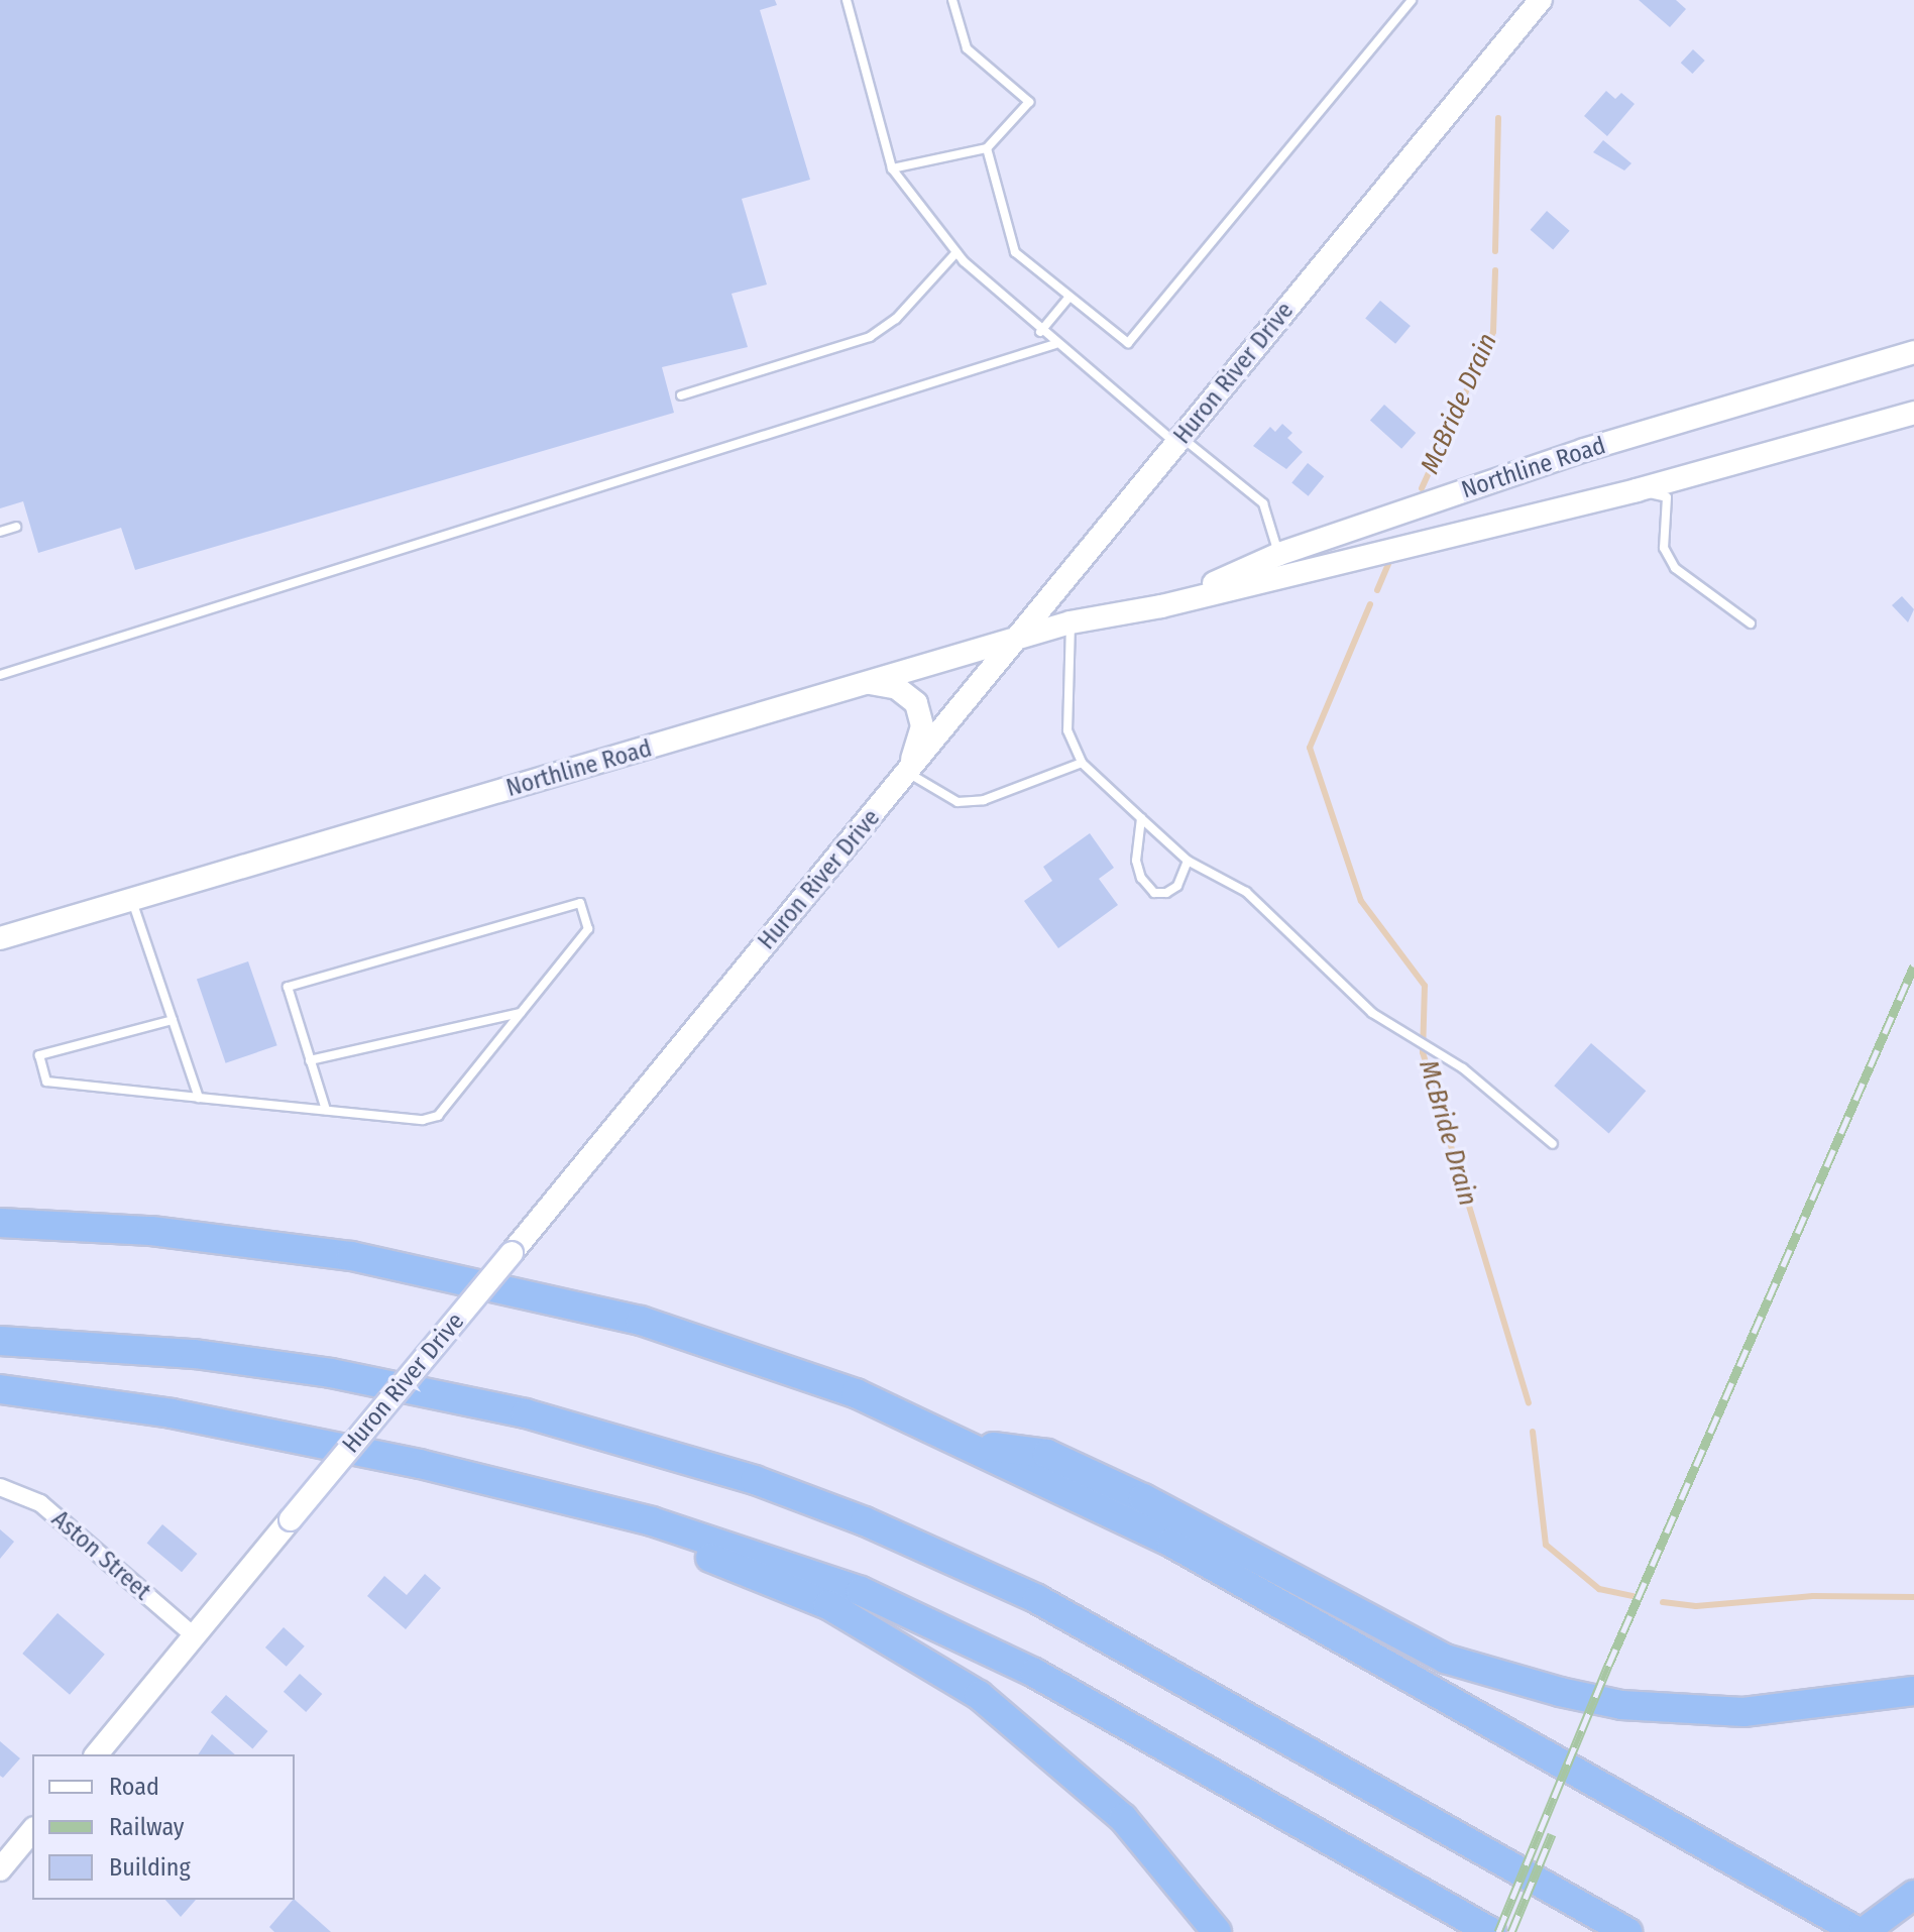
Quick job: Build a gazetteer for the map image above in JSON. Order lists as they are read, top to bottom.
{
  "streets": {
    "street": ["Huron River Drive", "Northline Road", "Aston Street"]
  },
  "crossings": [
    ["Huron River Drive", "Northline Road"],
    ["Huron River Drive", "Aston Street"]
  ],
  "water": ["McBride Drain"],
  "legend": ["Road", "Railway", "Building"]
}
